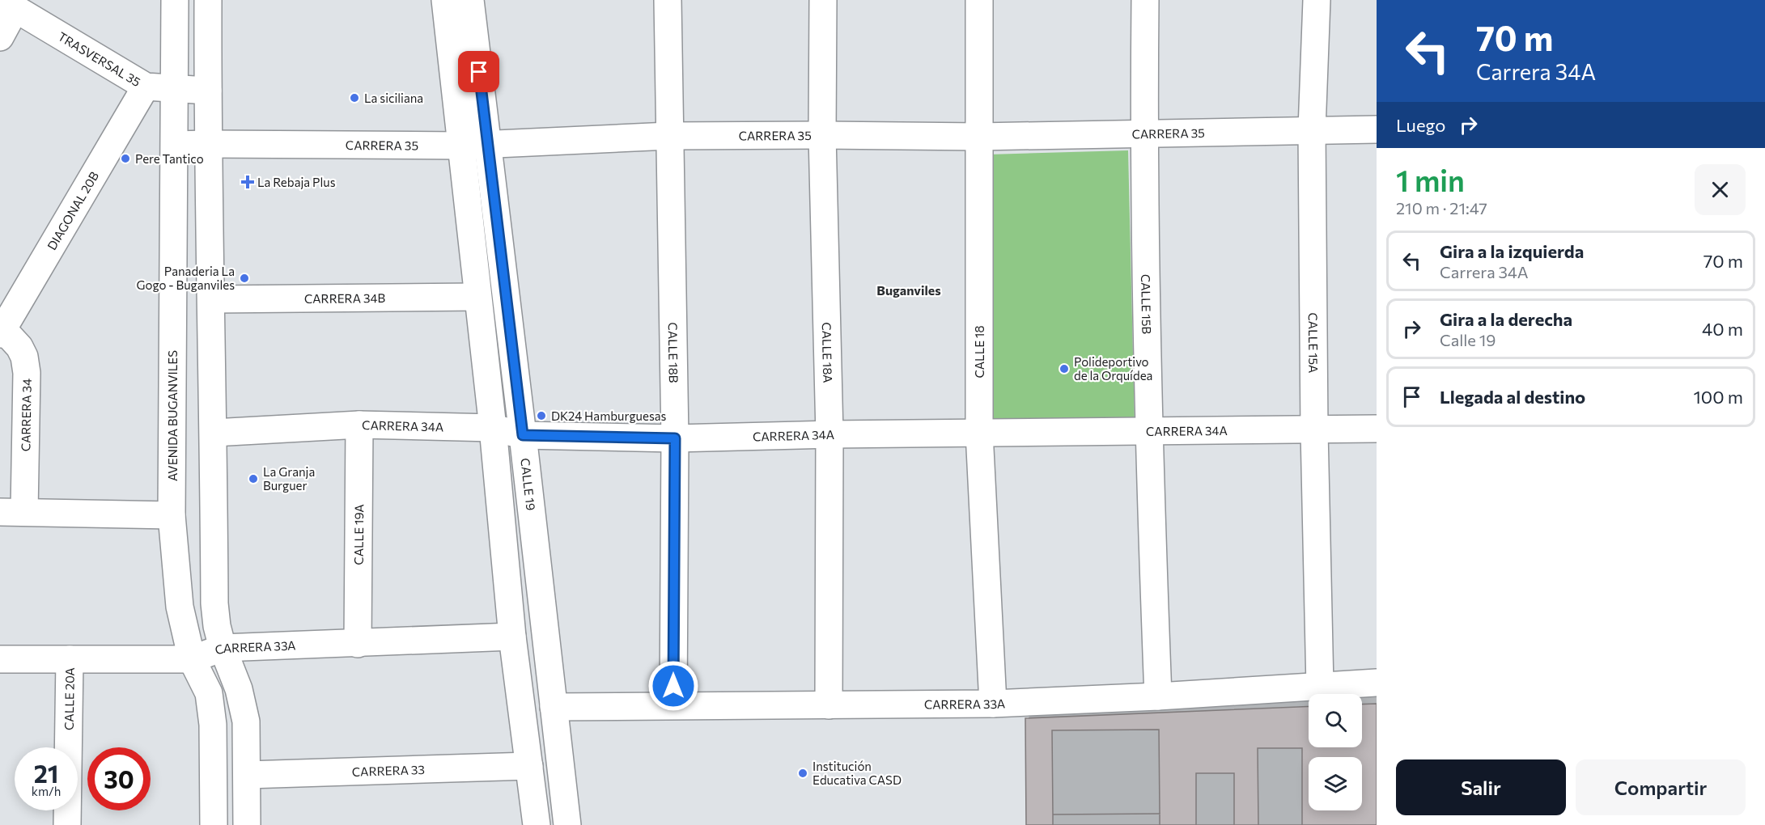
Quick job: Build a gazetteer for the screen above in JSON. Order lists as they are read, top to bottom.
{
  "streets": {
    "street": [
      "TRASVERSAL 35",
      "CARRERA 35",
      "DIAGONAL 20B",
      "CARRERA 34B",
      "CALLE 15B",
      "CALLE 15A",
      "CALLE 18",
      "CALLE 18B",
      "CALLE 18A",
      "CARRERA 34",
      "AVENIDA BUGANVILES",
      "CARRERA 34A",
      "CALLE 19",
      "CALLE 19A",
      "CARRERA 33A",
      "CALLE 20A",
      "CARRERA 33"
    ]
  },
  "crossings": [
    ["TRASVERSAL 35", "DIAGONAL 20B"],
    ["TRASVERSAL 35", "AVENIDA BUGANVILES"],
    ["CARRERA 35", "CALLE 15B"],
    ["CARRERA 35", "CALLE 15A"],
    ["CARRERA 35", "CALLE 18"],
    ["CARRERA 35", "CALLE 18B"],
    ["CARRERA 35", "CALLE 18A"],
    ["CARRERA 35", "AVENIDA BUGANVILES"],
    ["CARRERA 35", "CALLE 19"],
    ["DIAGONAL 20B", "CARRERA 34"],
    ["CALLE 15B", "CARRERA 34A"],
    ["CALLE 15B", "CARRERA 33A"],
    ["CALLE 15A", "CARRERA 34A"],
    ["CALLE 15A", "CARRERA 33A"],
    ["CALLE 18", "CARRERA 34A"],
    ["CALLE 18", "CARRERA 33A"],
    ["CALLE 18B", "CARRERA 34A"],
    ["CALLE 18B", "CARRERA 33A"],
    ["CALLE 18A", "CARRERA 34A"],
    ["CALLE 18A", "CARRERA 33A"],
    ["CARRERA 34", "AVENIDA BUGANVILES"],
    ["AVENIDA BUGANVILES", "CARRERA 33A"],
    ["CARRERA 34A", "CALLE 19"],
    ["CARRERA 34A", "CALLE 19A"],
    ["CALLE 19", "CARRERA 33A"],
    ["CALLE 19A", "CARRERA 33A"],
    ["CARRERA 33A", "CALLE 20A"]
  ],
  "districts": ["Buganviles"],
  "places": {
    "other": [
      "La siciliana",
      "Pere Tantico",
      "Panaderia La Gogo - Buganviles",
      "Polideportivo de la Orquídea",
      "DK24 Hamburguesas",
      "La Granja Burguer",
      "Institución Educativa CASD"
    ],
    "health": ["La Rebaja Plus"]
  },
  "page": {
    "turn": ["70 m", "Carrera 34A"],
    "then": "Luego",
    "heading": ["1 min", "210 m · 21:47"],
    "list": [
      {
        "name": "Gira a la izquierda",
        "note": "Carrera 34A",
        "value": "70 m"
      },
      {
        "name": "Gira a la derecha",
        "note": "Calle 19",
        "value": "40 m"
      },
      {
        "name": "Llegada al destino",
        "value": "100 m"
      }
    ],
    "speed": "21 km/h",
    "limit": "30",
    "buttons": ["Salir", "Compartir"]
  }
}
